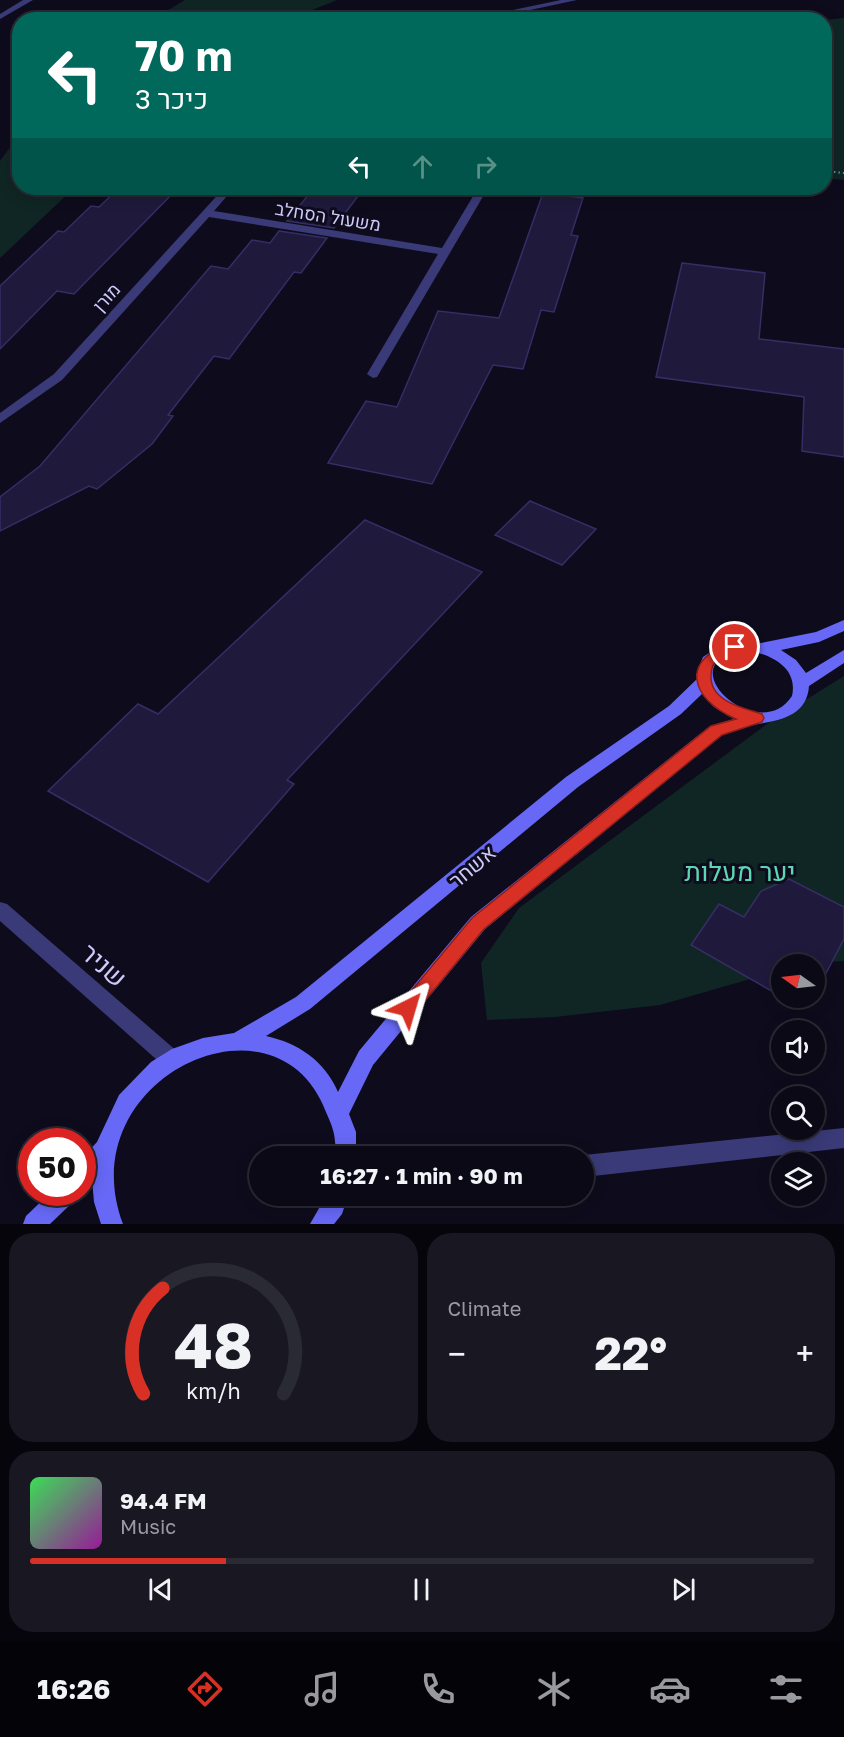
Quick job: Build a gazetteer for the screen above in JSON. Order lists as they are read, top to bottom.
{
  "streets": {
    "main road": ["אשחר"],
    "street": ["משעול הסחלב", "מורן", "שניר"]
  },
  "crossings": [
    ["משעול הסחלב", "מורן"]
  ],
  "parks": ["יער מעלות"],
  "north": "left",
  "page": {
    "turn": ["70 m", "כיכר 3"],
    "limit": "50",
    "trip": "16:27 · 1 min · 90 m",
    "tile": "Climate",
    "heat": ["−", "22°", "+"],
    "song": ["94.4 FM", "Music"],
    "tabs": "16:26",
    "gauge": ["48", "km/h"]
  }
}
